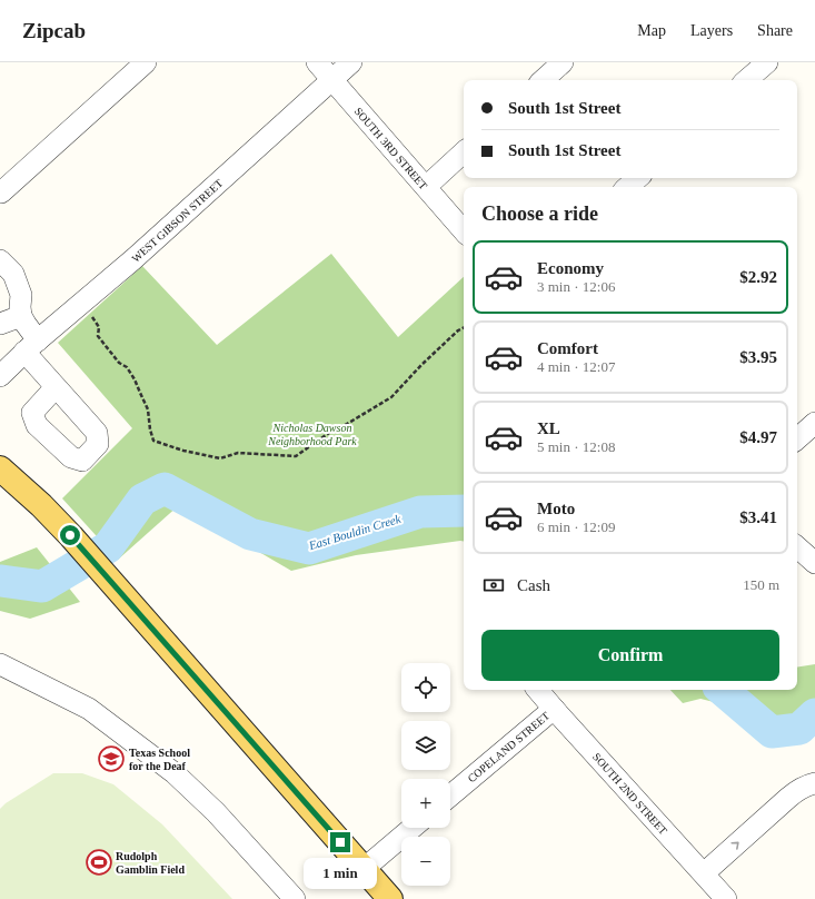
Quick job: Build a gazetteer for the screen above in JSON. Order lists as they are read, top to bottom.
{
  "streets": {
    "street": [
      "SOUTH 3RD STREET",
      "WEST GIBSON STREET",
      "COPELAND STREET",
      "SOUTH 2ND STREET"
    ]
  },
  "crossings": [
    ["SOUTH 3RD STREET", "WEST GIBSON STREET"],
    ["COPELAND STREET", "SOUTH 2ND STREET"]
  ],
  "water": ["East Bouldin Creek"],
  "parks": ["Nicholas Dawson Neighborhood Park"],
  "places": {
    "school or university": ["Texas School for the Deaf"],
    "sports": ["Rudolph Gamblin Field"]
  },
  "page": {
    "header": "Zipcab",
    "nav": ["Map", "Layers", "Share"],
    "banner": ["South 1st Street", "South 1st Street"],
    "heading": "Choose a ride",
    "list": [
      {
        "name": "Economy",
        "note": "3 min · 12:06",
        "value": "$2.92"
      },
      {
        "name": "Comfort",
        "note": "4 min · 12:07",
        "value": "$3.95"
      },
      {
        "name": "XL",
        "note": "5 min · 12:08",
        "value": "$4.97"
      },
      {
        "name": "Moto",
        "note": "6 min · 12:09",
        "value": "$3.41"
      }
    ],
    "pay": ["Cash", "150 m"],
    "buttons": "Confirm",
    "map_buttons": ["+", "−"],
    "bubble": "1 min"
  }
}
